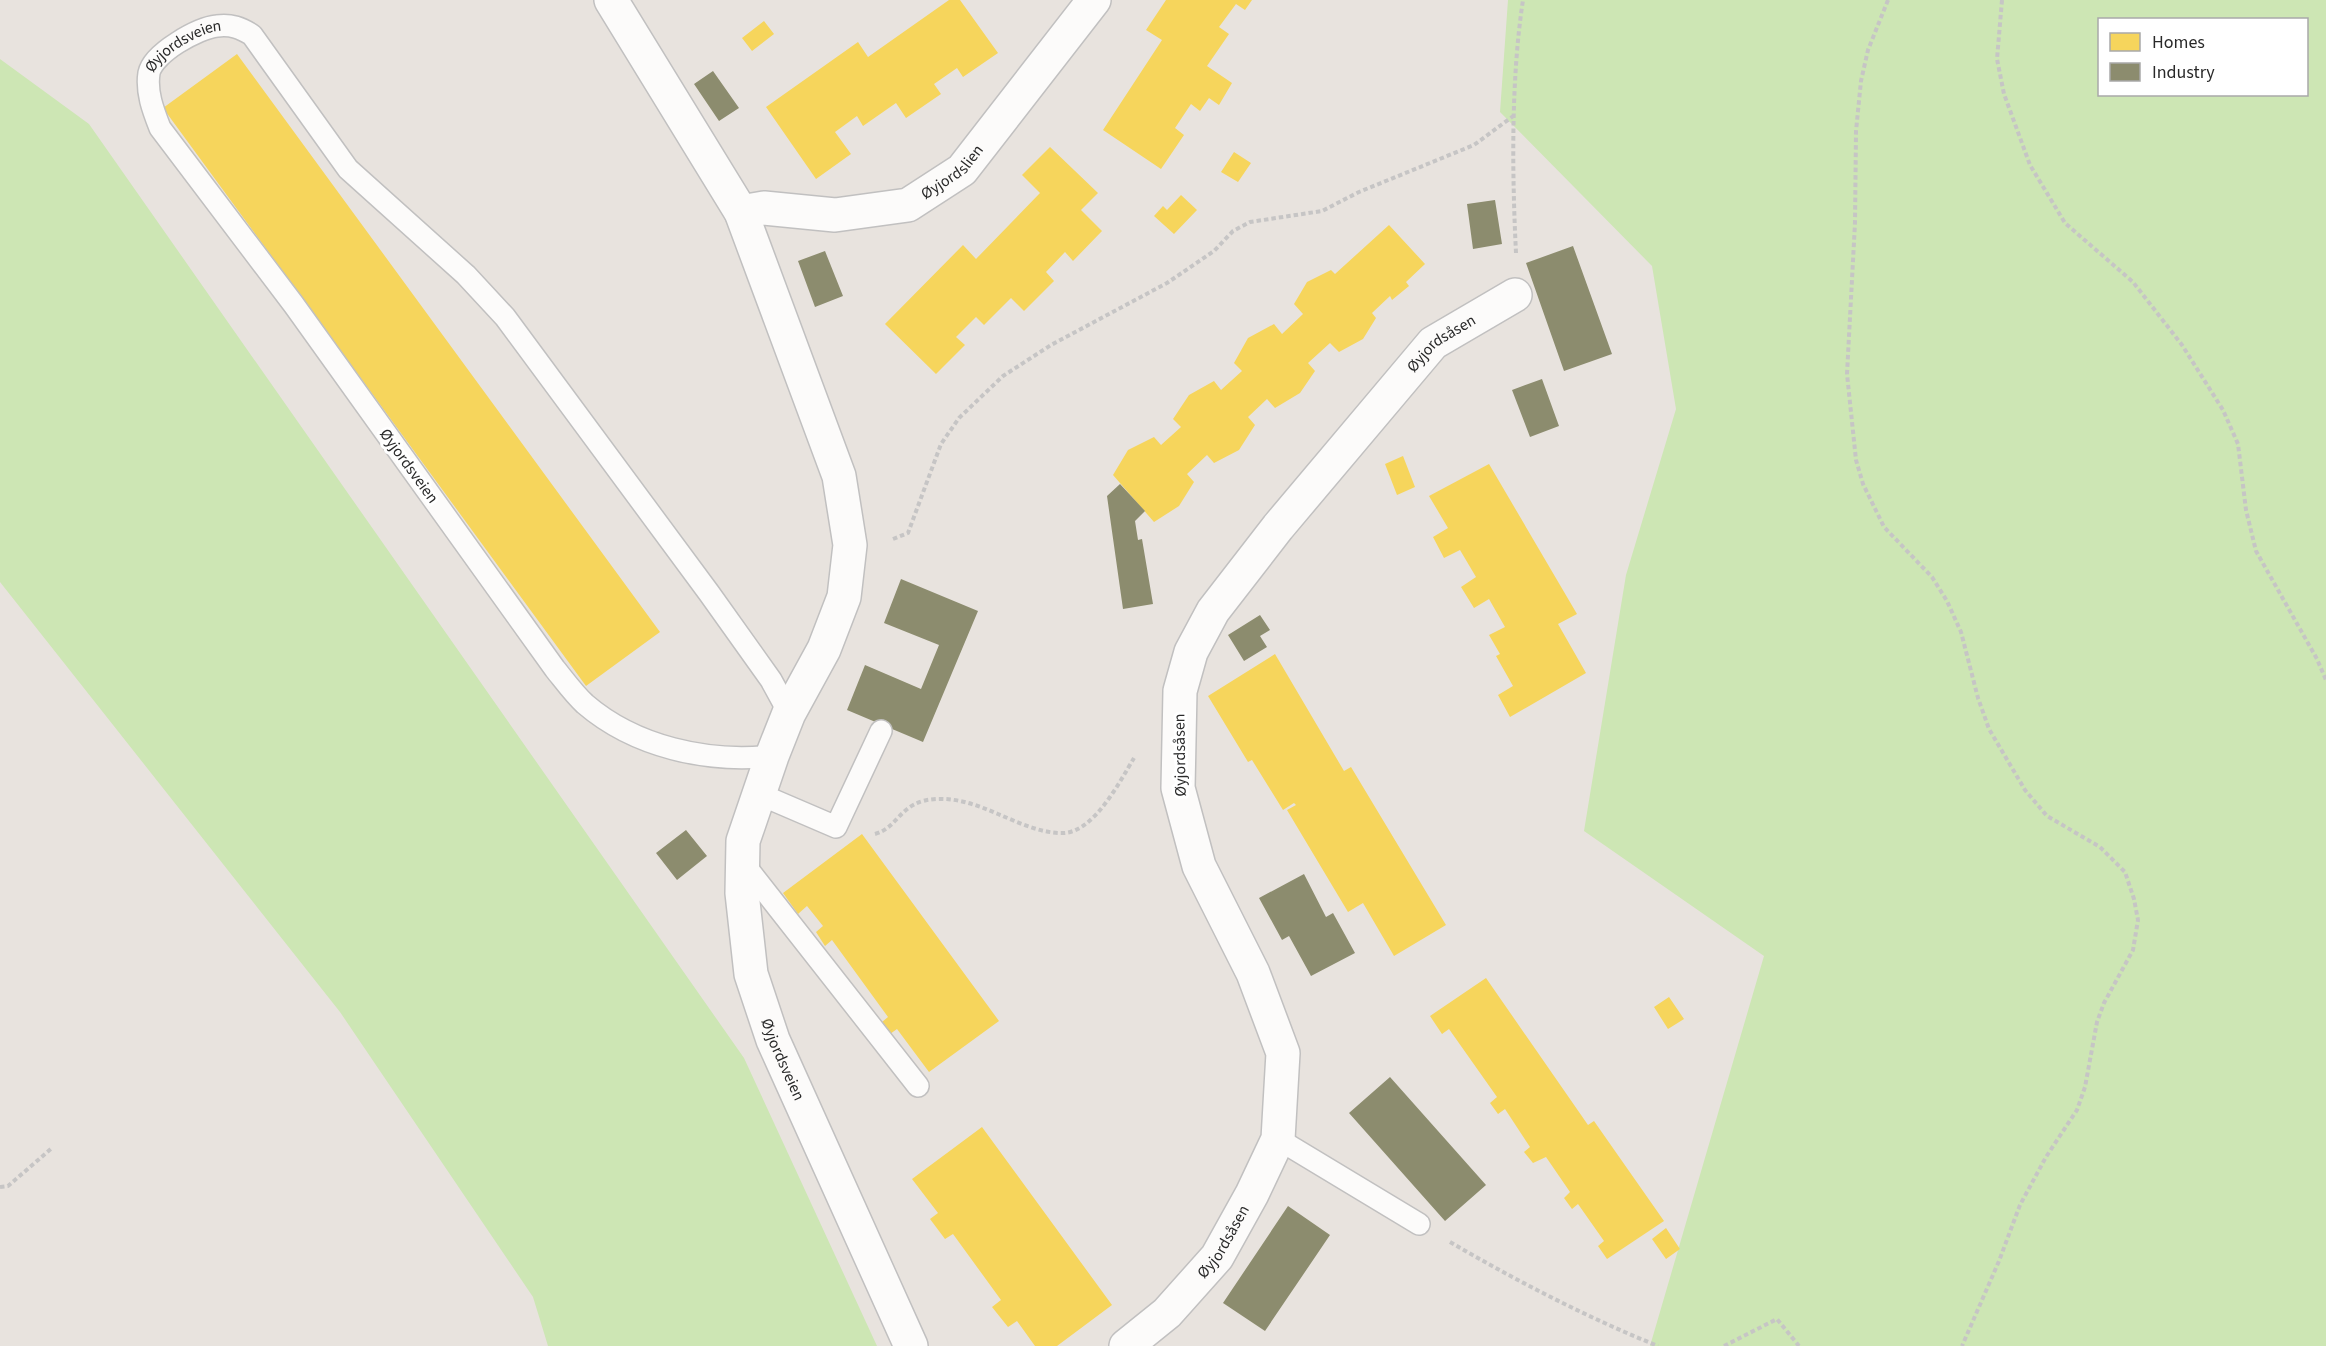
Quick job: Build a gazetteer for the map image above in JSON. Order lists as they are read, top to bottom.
{
  "streets": {
    "street": ["Øyjordsveien", "Øyjordslien", "Øyjordsåsen"]
  },
  "crossings": [
    ["Øyjordsveien", "Øyjordslien"]
  ],
  "legend": ["Homes", "Industry"]
}
